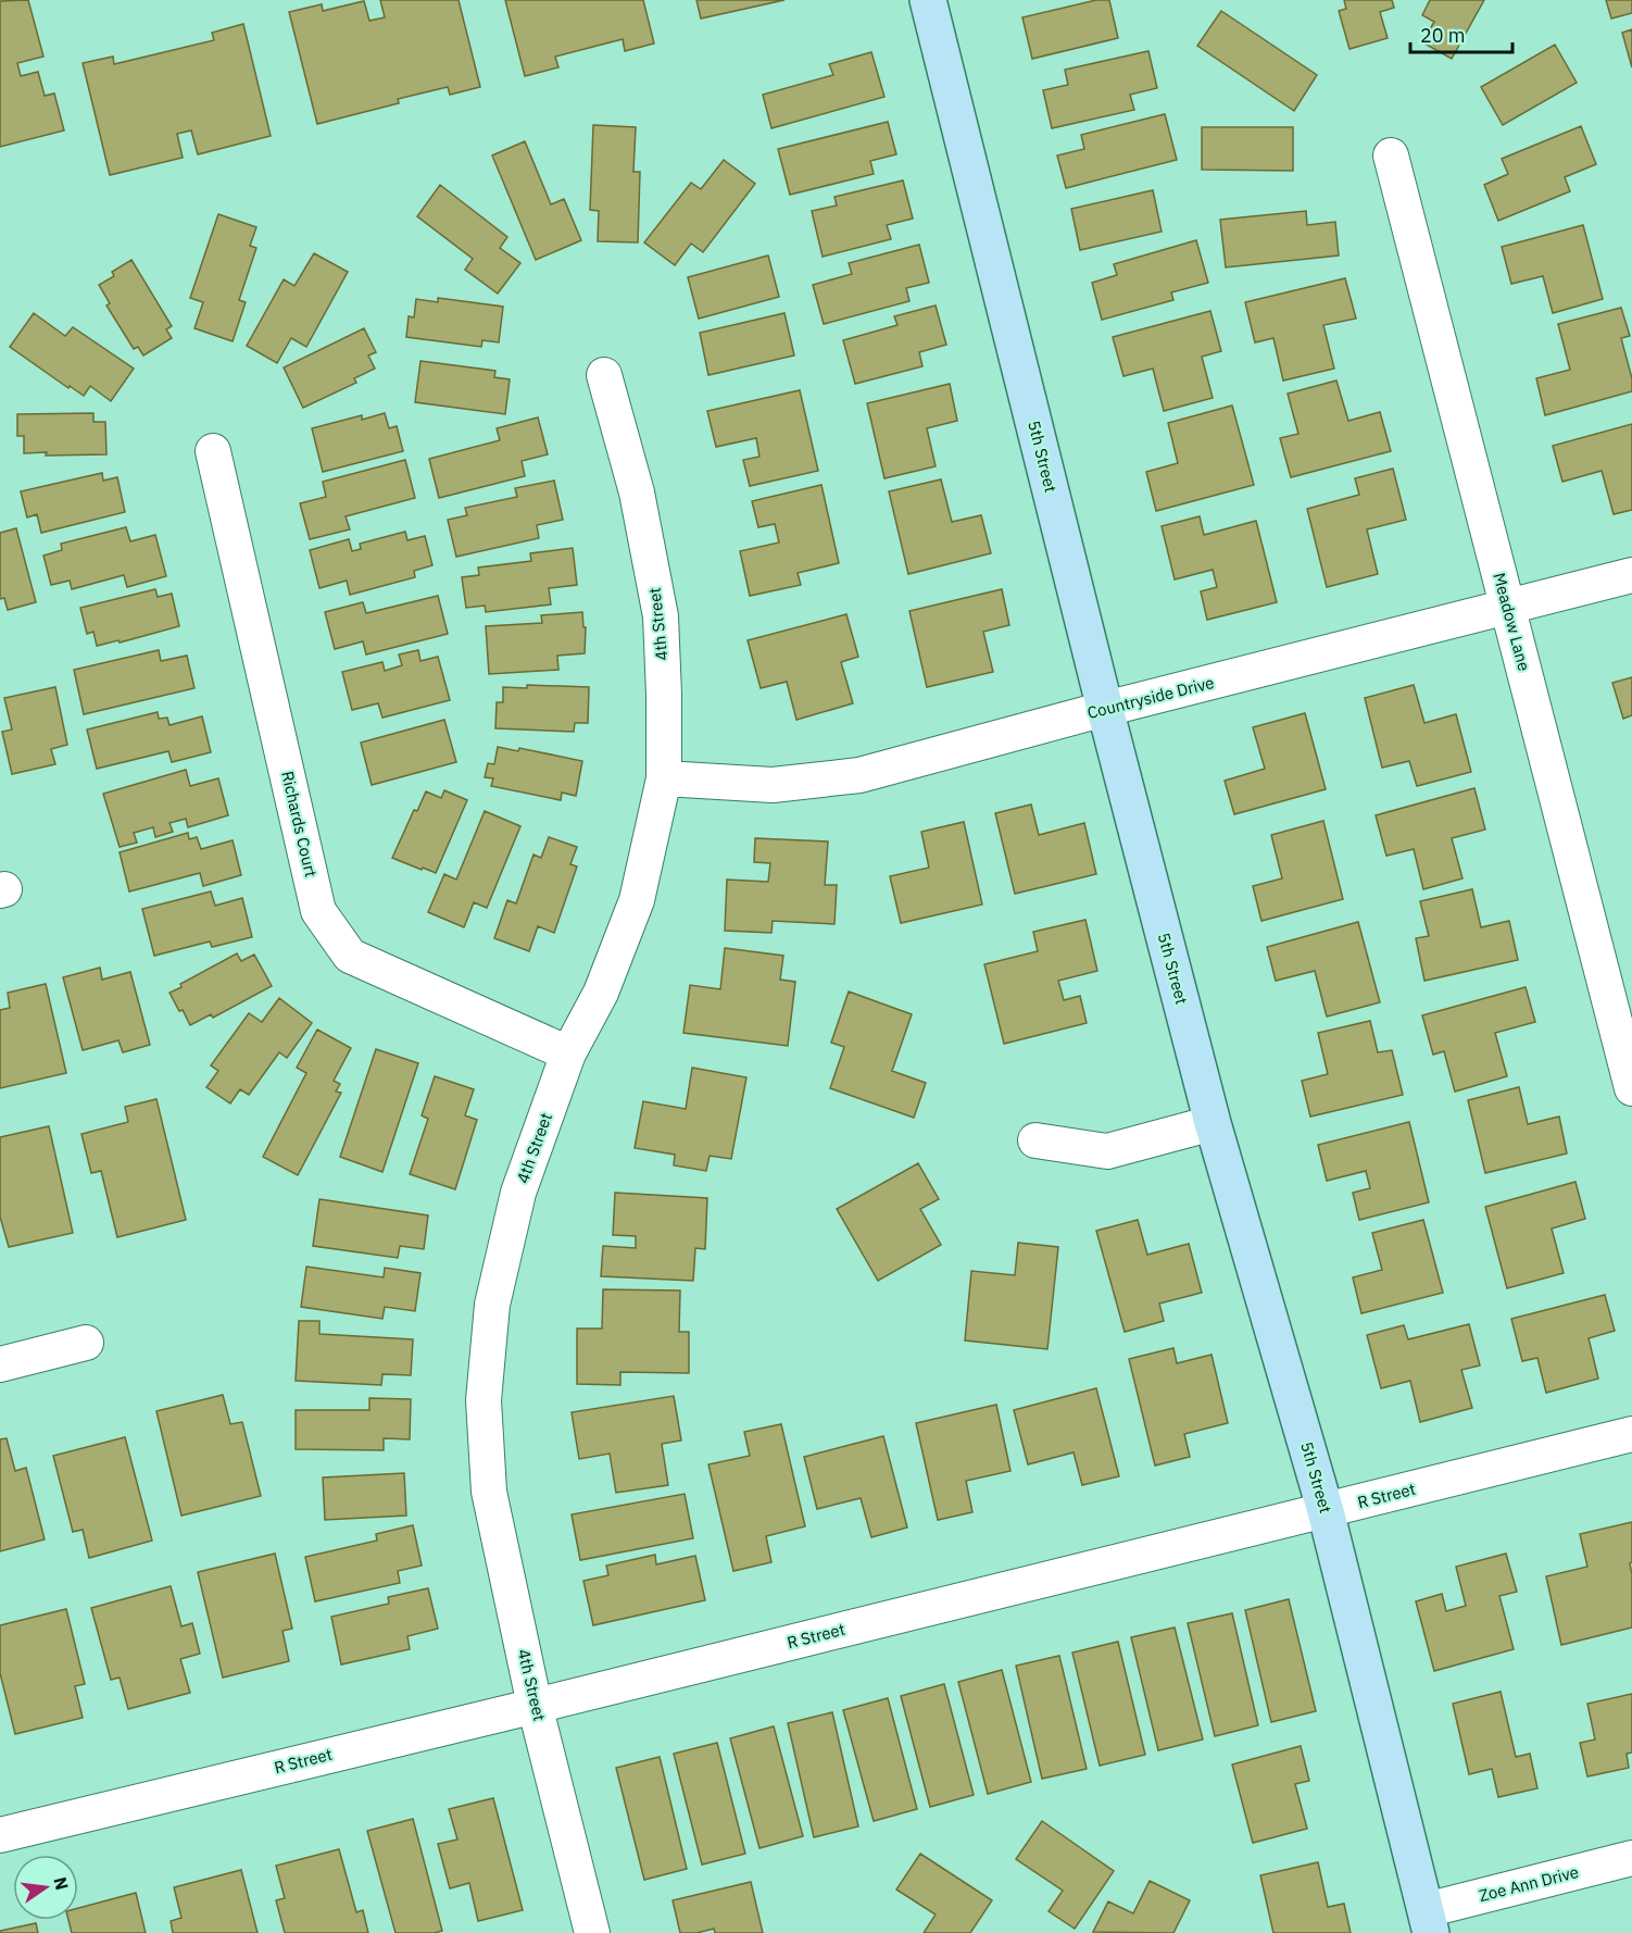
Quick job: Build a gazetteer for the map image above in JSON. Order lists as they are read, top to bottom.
{
  "streets": {
    "street": [
      "5th Street",
      "Meadow Lane",
      "4th Street",
      "Countryside Drive",
      "Richards Court",
      "R Street",
      "Zoe Ann Drive"
    ]
  },
  "crossings": [
    ["5th Street", "Countryside Drive"],
    ["5th Street", "R Street"],
    ["5th Street", "Zoe Ann Drive"],
    ["Meadow Lane", "Countryside Drive"],
    ["4th Street", "Countryside Drive"],
    ["4th Street", "Richards Court"],
    ["4th Street", "R Street"]
  ],
  "scale_bar": "20 m",
  "north": "right"
}
